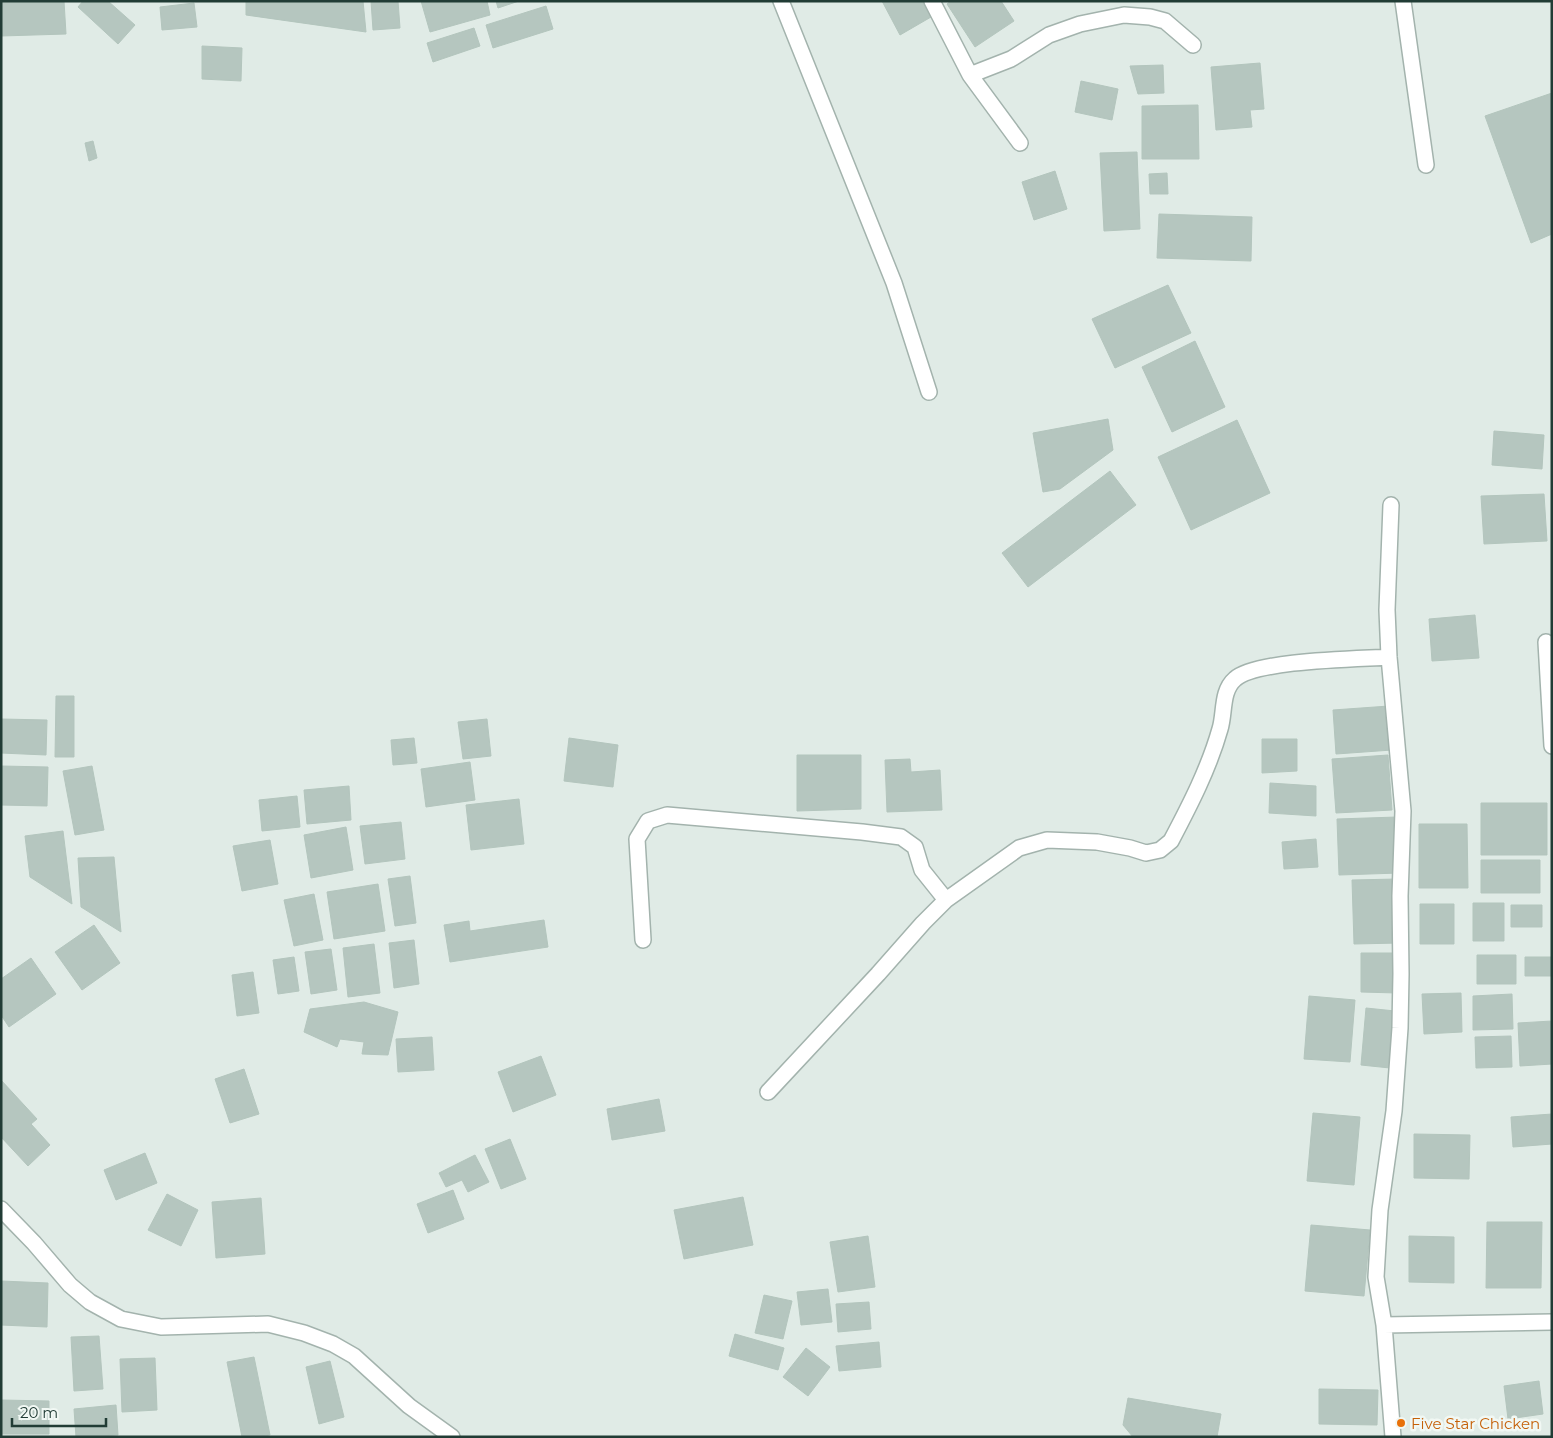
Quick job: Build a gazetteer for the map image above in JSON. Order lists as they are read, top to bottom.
{
  "places": ["Five Star Chicken"],
  "scale_bar": "20 m"
}
